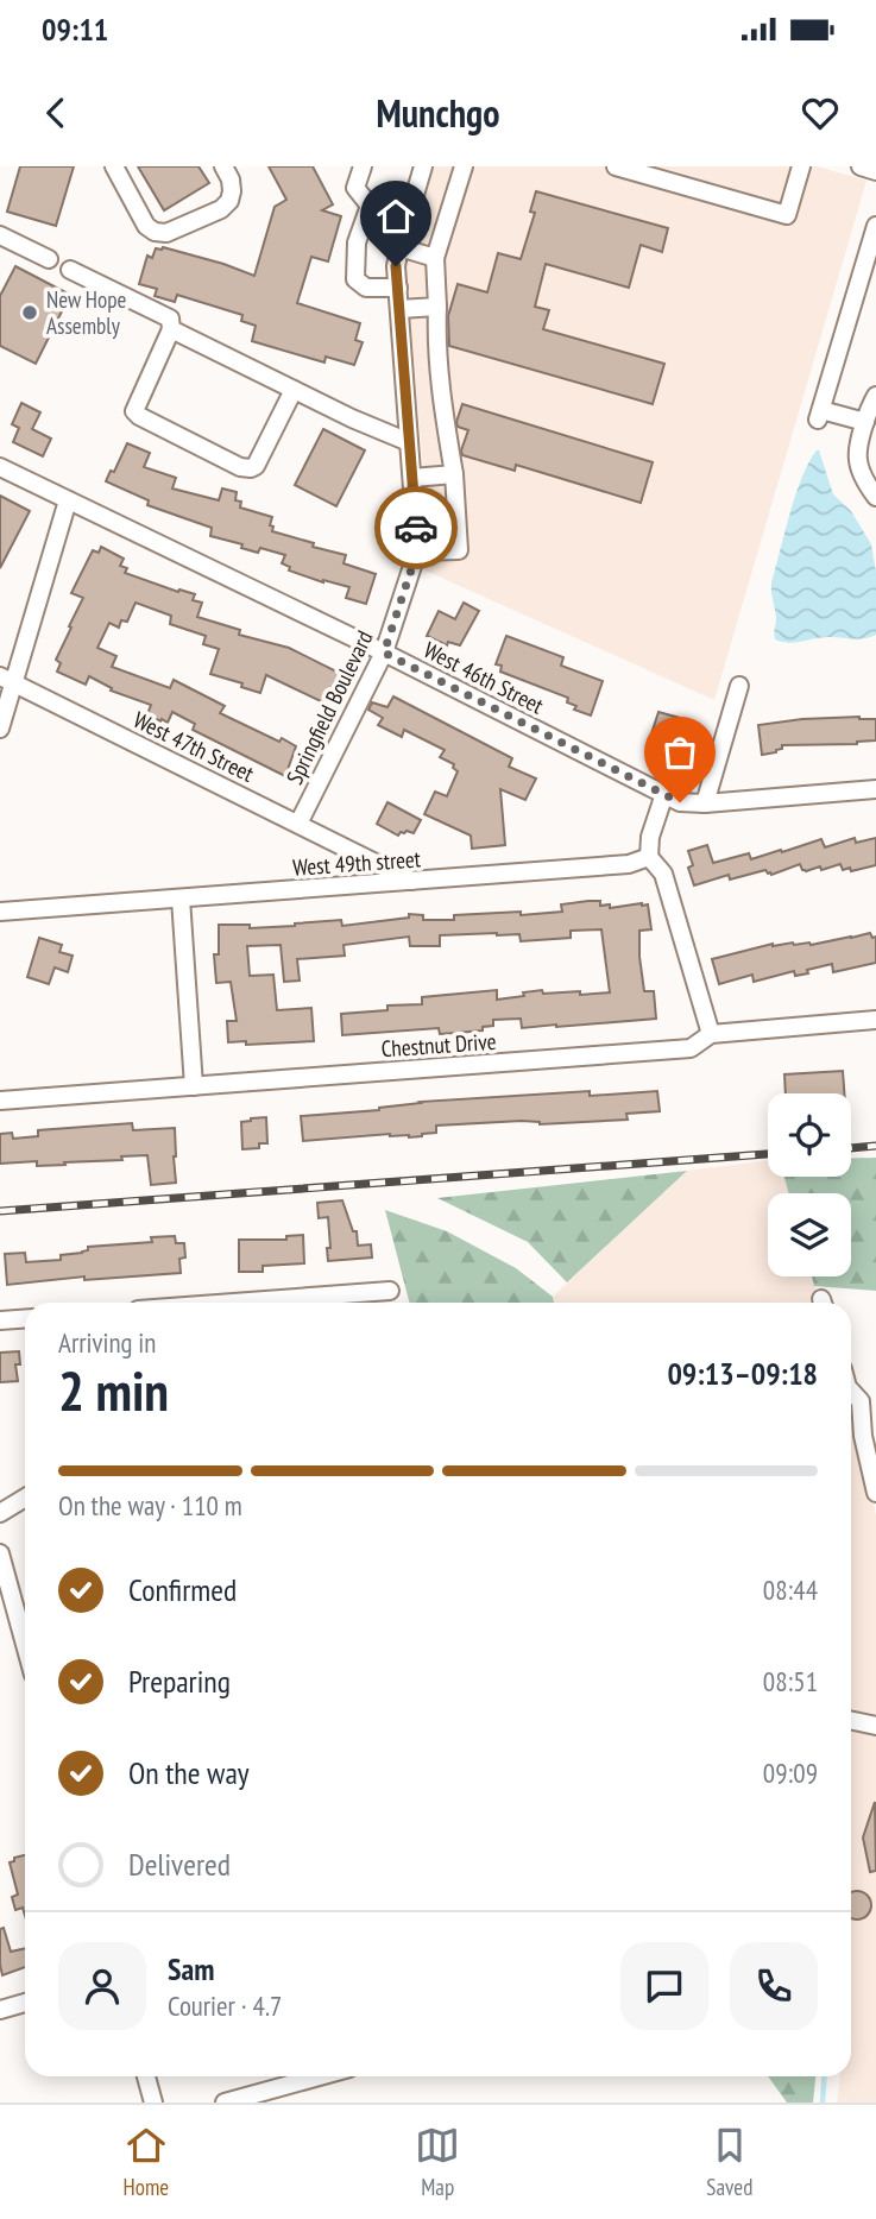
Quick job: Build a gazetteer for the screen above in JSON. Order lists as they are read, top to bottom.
{
  "streets": {
    "street": [
      "West 46th Street",
      "Springfield Boulevard",
      "West 47th Street",
      "West 49th street",
      "Chestnut Drive"
    ]
  },
  "crossings": [
    ["West 46th Street", "Springfield Boulevard"],
    ["Springfield Boulevard", "West 47th Street"],
    ["West 47th Street", "West 49th street"]
  ],
  "places": ["New Hope Assembly"],
  "page": {
    "status": "09:11",
    "header": "Munchgo",
    "heading": ["2 min", "Arriving in", "09:13–09:18"],
    "panel": ["Sam", "Courier · 4.7"],
    "bar": "On the way · 110 m",
    "list": [
      ["Confirmed", "08:44"],
      ["Preparing", "08:51"],
      ["On the way", "09:09"],
      "Delivered"
    ],
    "tabs": ["Home", "Map", "Saved"]
  }
}
